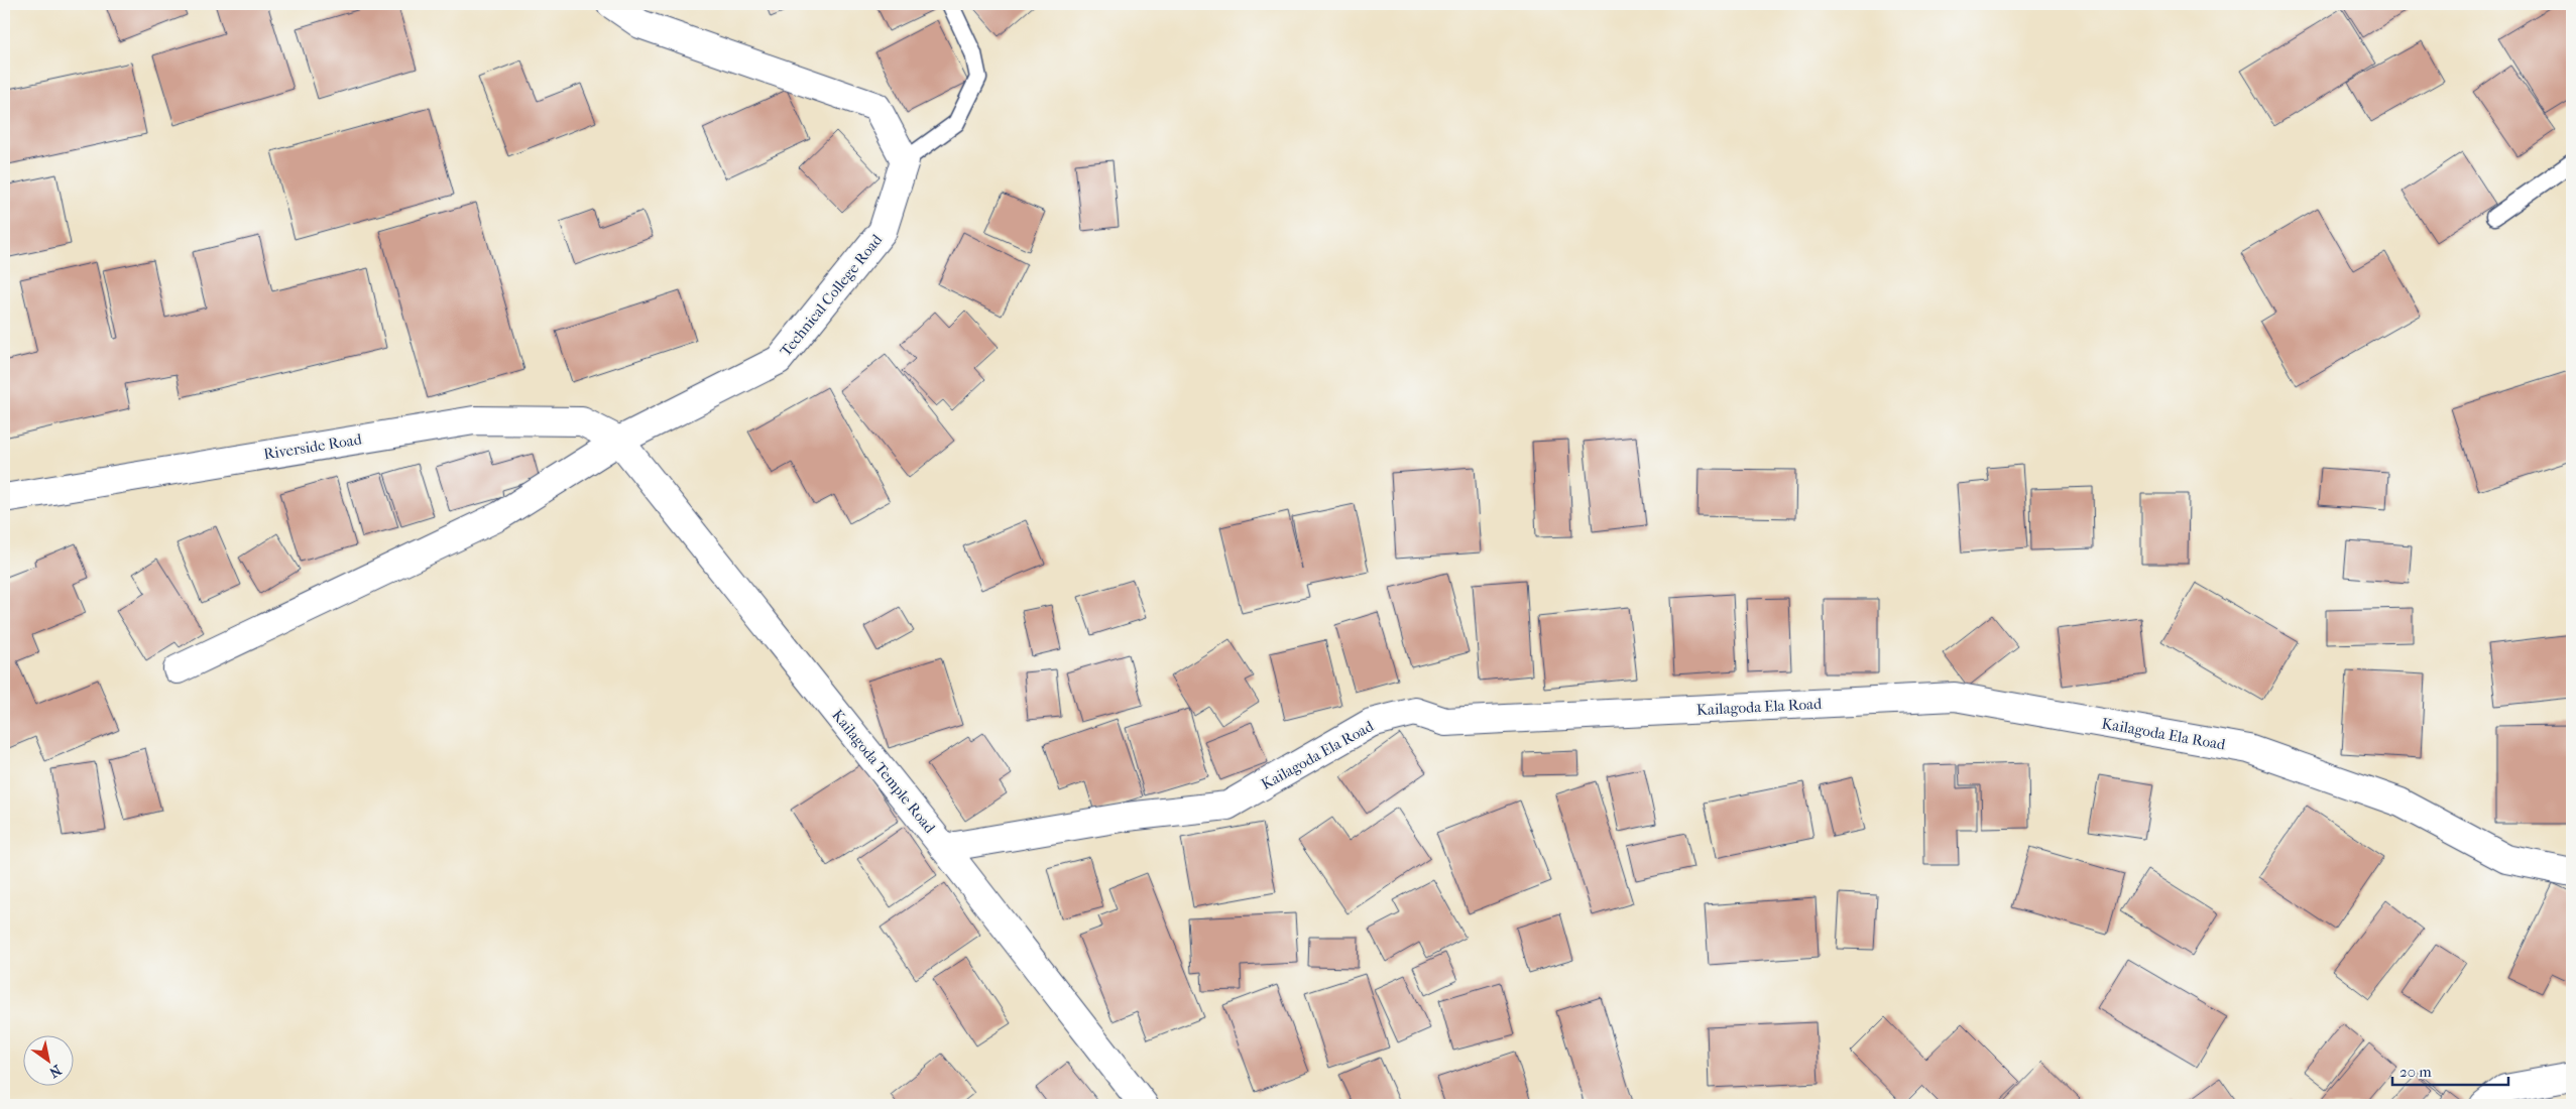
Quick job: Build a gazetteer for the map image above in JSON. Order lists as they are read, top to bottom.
{
  "streets": {
    "street": [
      "Technical College Road",
      "Riverside Road",
      "Kailagoda Ela Road",
      "Kailagoda Temple Road"
    ]
  },
  "crossings": [
    ["Technical College Road", "Riverside Road"],
    ["Technical College Road", "Kailagoda Temple Road"],
    ["Riverside Road", "Kailagoda Temple Road"],
    ["Kailagoda Ela Road", "Kailagoda Temple Road"]
  ],
  "scale_bar": "20 m",
  "north": "bottom right"
}
